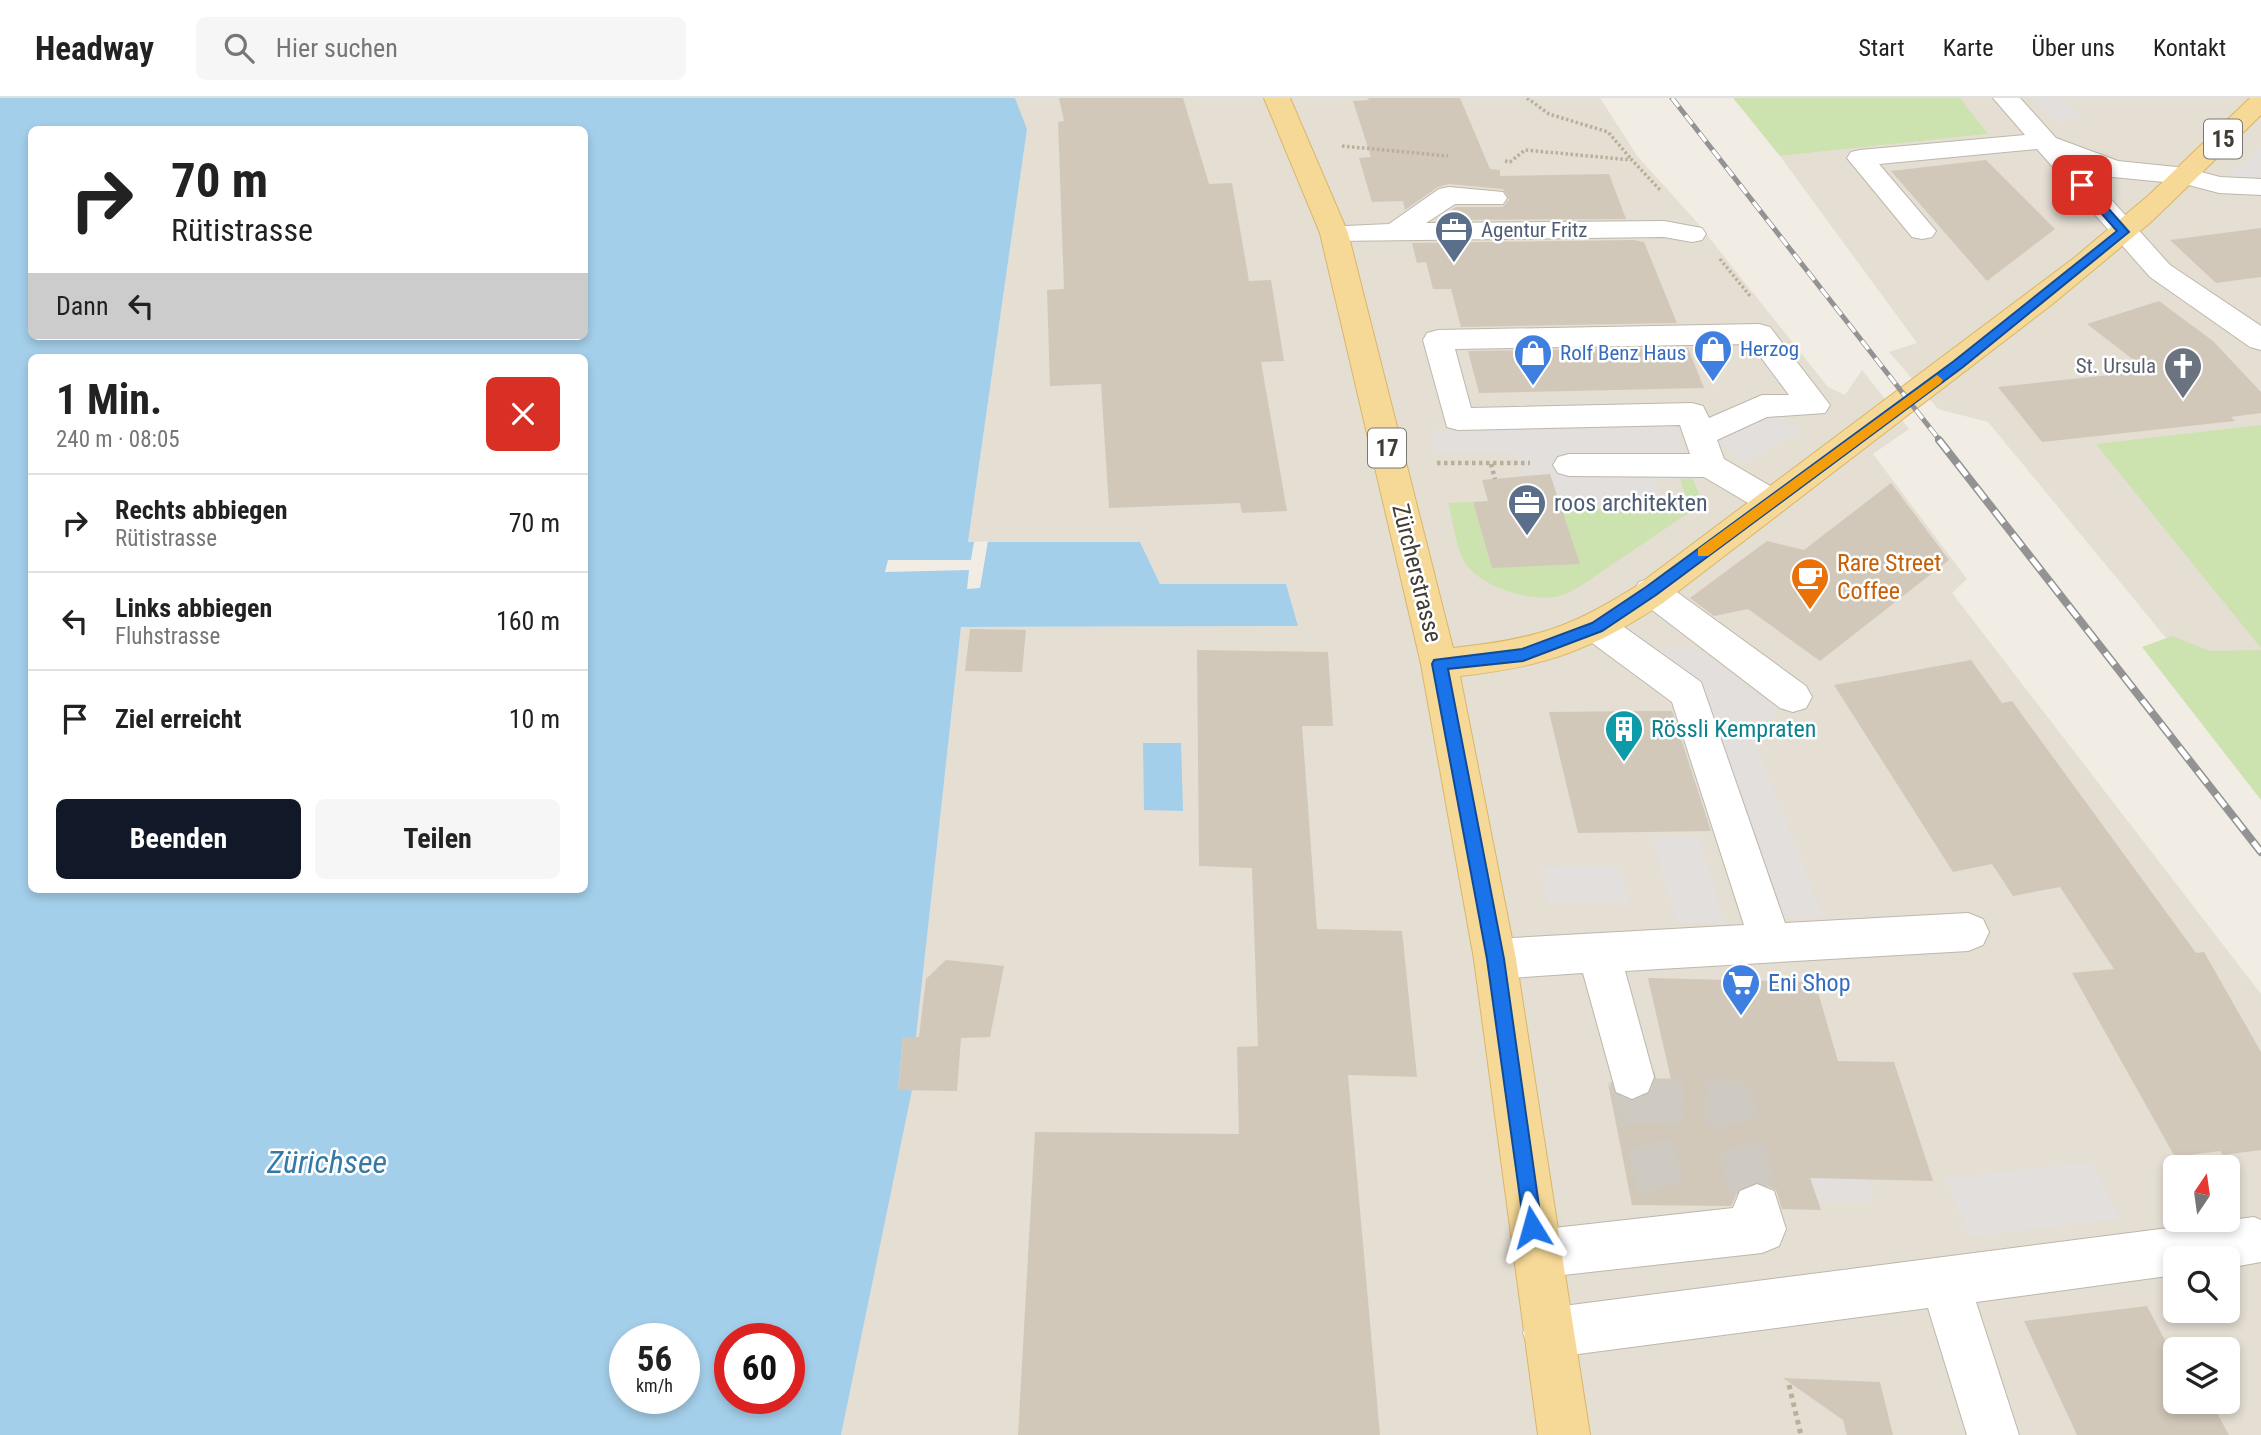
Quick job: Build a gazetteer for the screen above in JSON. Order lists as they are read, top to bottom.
{
  "streets": {
    "main road": ["15", "17", "Zürcherstrasse"]
  },
  "crossings": [
    ["15", "Zürcherstrasse"]
  ],
  "water": ["Zürichsee"],
  "places": {
    "office": ["Agentur Fritz", "roos architekten"],
    "shop": ["Herzog", "Rolf Benz Haus"],
    "church": ["St. Ursula"],
    "cafe": ["Rare Street Coffee"],
    "building": ["Rössli Kempraten"],
    "supermarket": ["Eni Shop"]
  },
  "north": "top",
  "page": {
    "header": "Headway",
    "search": "Hier suchen",
    "nav": [
      "Start",
      "Karte",
      "Über uns",
      "Kontakt"
    ],
    "turn": ["70 m", "Rütistrasse"],
    "then": "Dann",
    "heading": ["1 Min.", "240 m · 08:05"],
    "list": [
      {
        "name": "Rechts abbiegen",
        "note": "Rütistrasse",
        "value": "70 m"
      },
      {
        "name": "Links abbiegen",
        "note": "Fluhstrasse",
        "value": "160 m"
      },
      {
        "name": "Ziel erreicht",
        "value": "10 m"
      }
    ],
    "buttons": ["Beenden", "Teilen"],
    "speed": "56 km/h",
    "limit": "60"
  }
}
